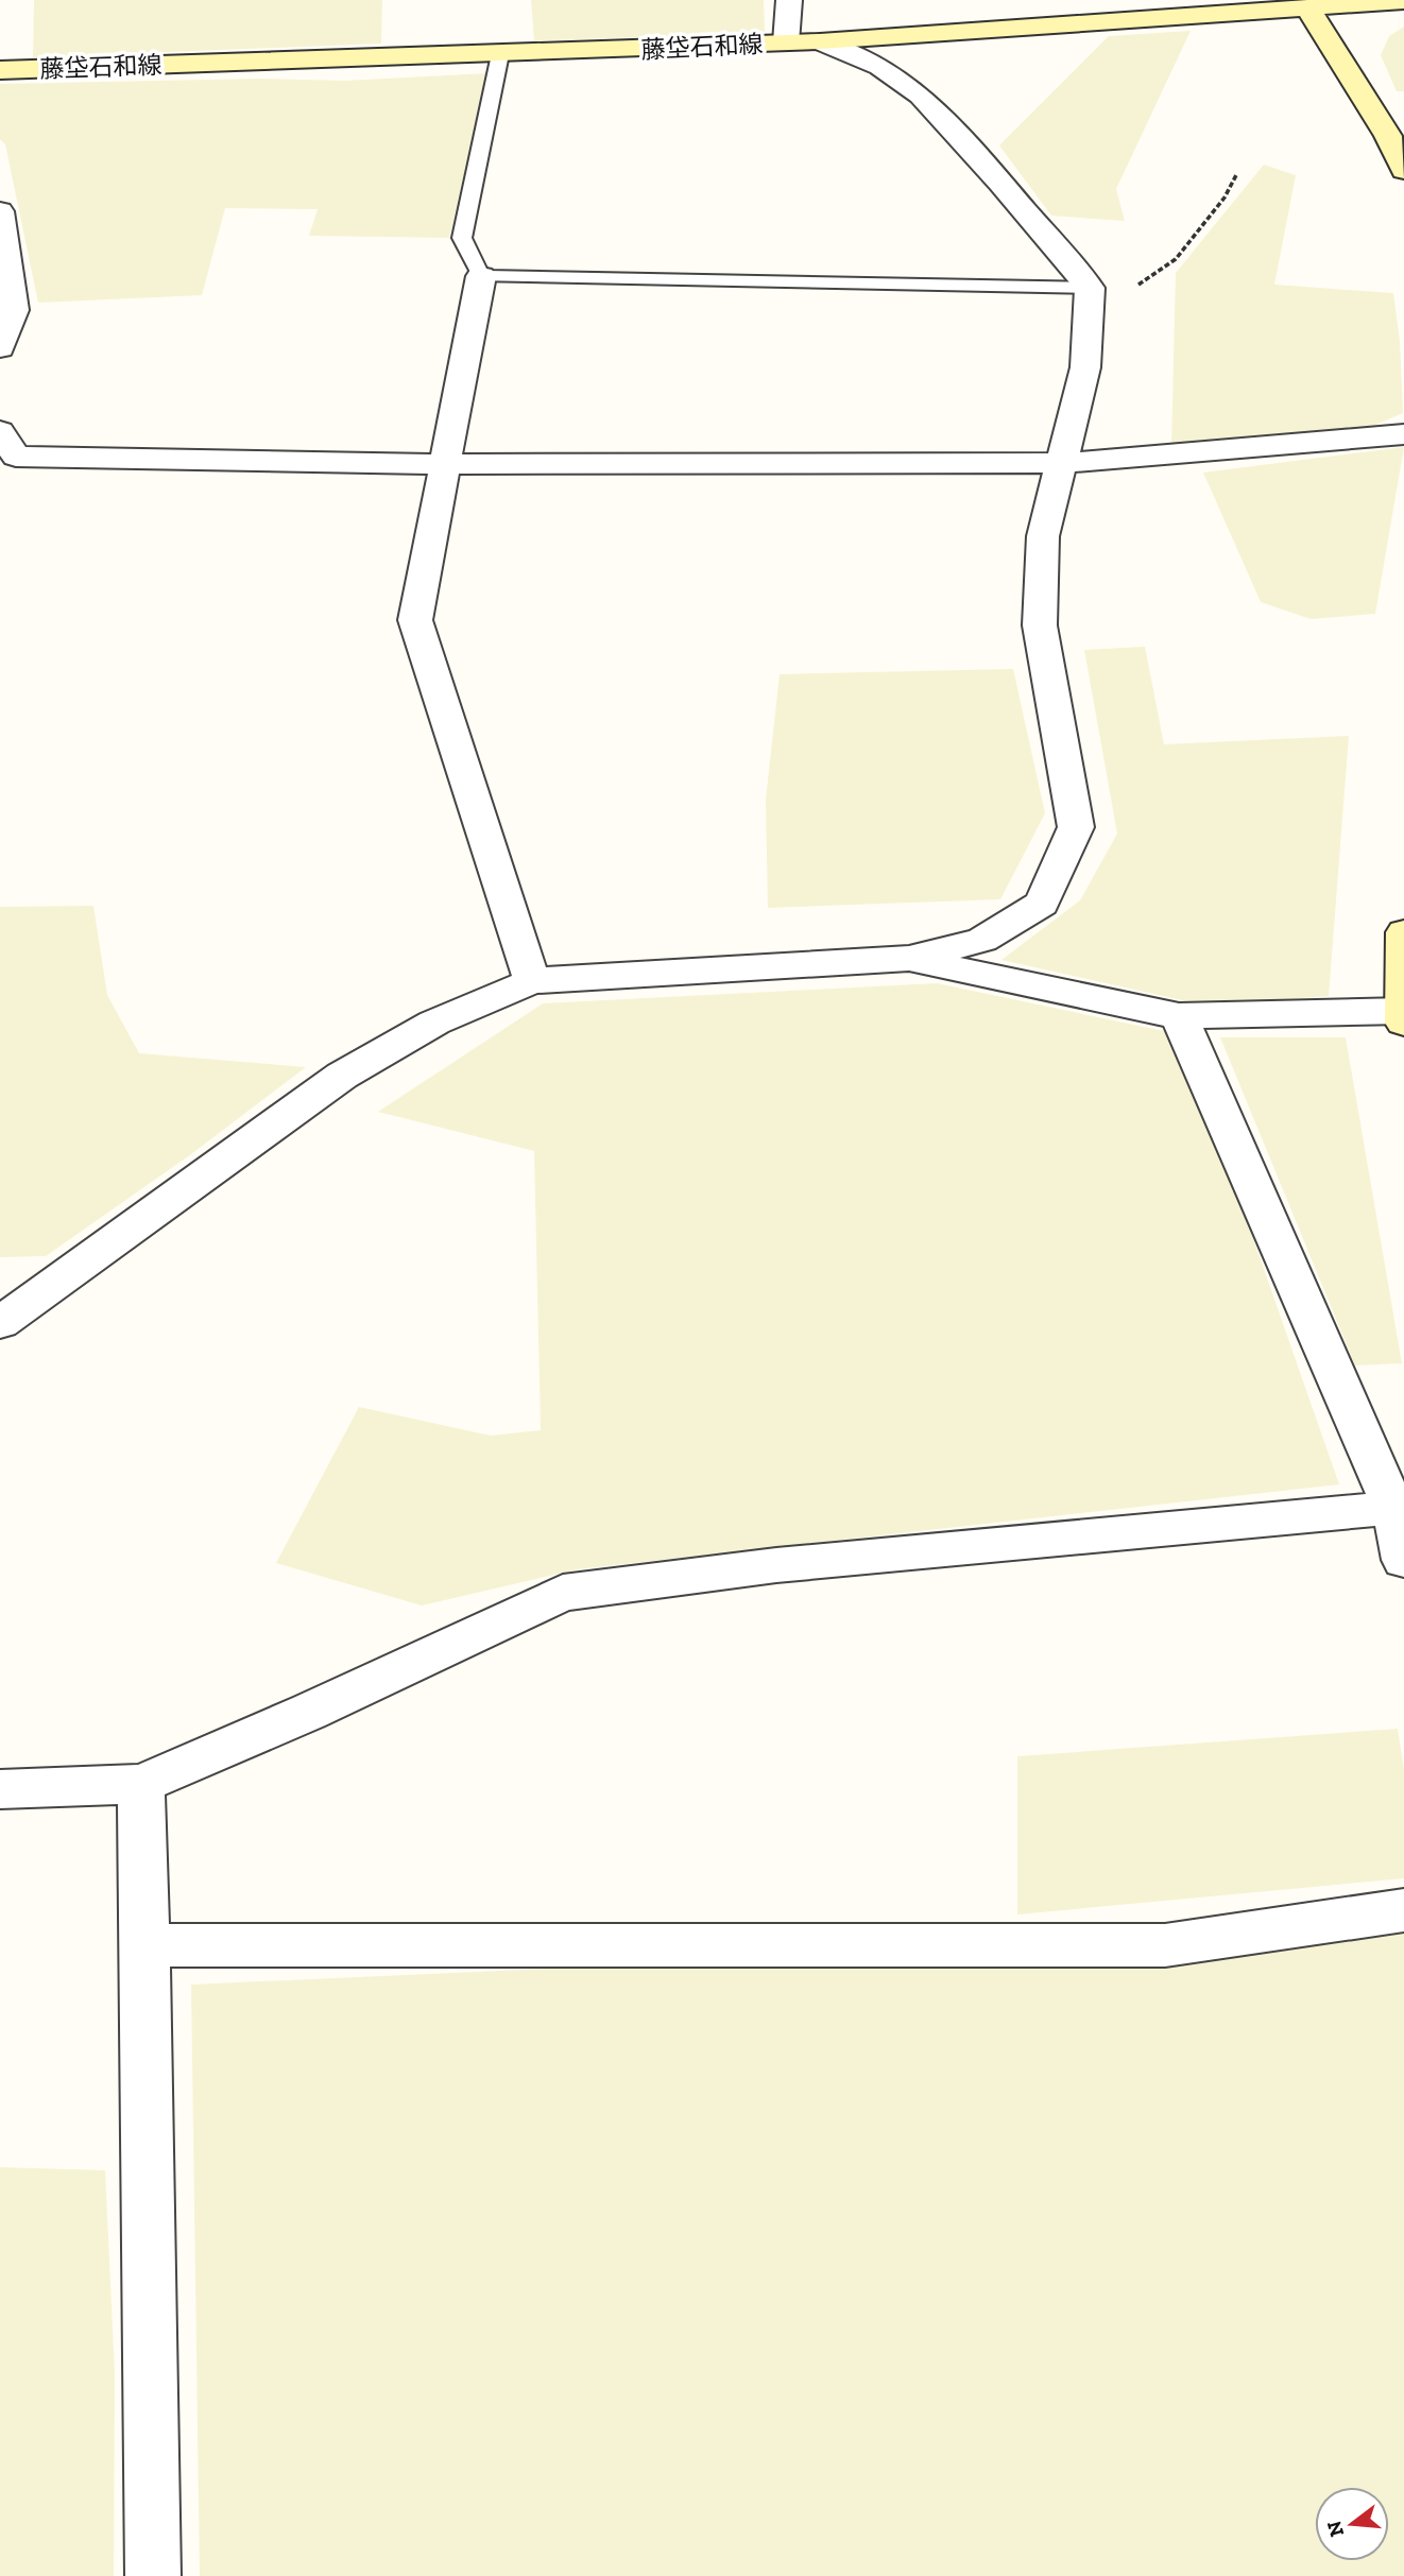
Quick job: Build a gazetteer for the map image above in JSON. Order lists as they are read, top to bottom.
{
  "streets": {
    "main road": ["藤垈石和線"]
  },
  "north": "left"
}
